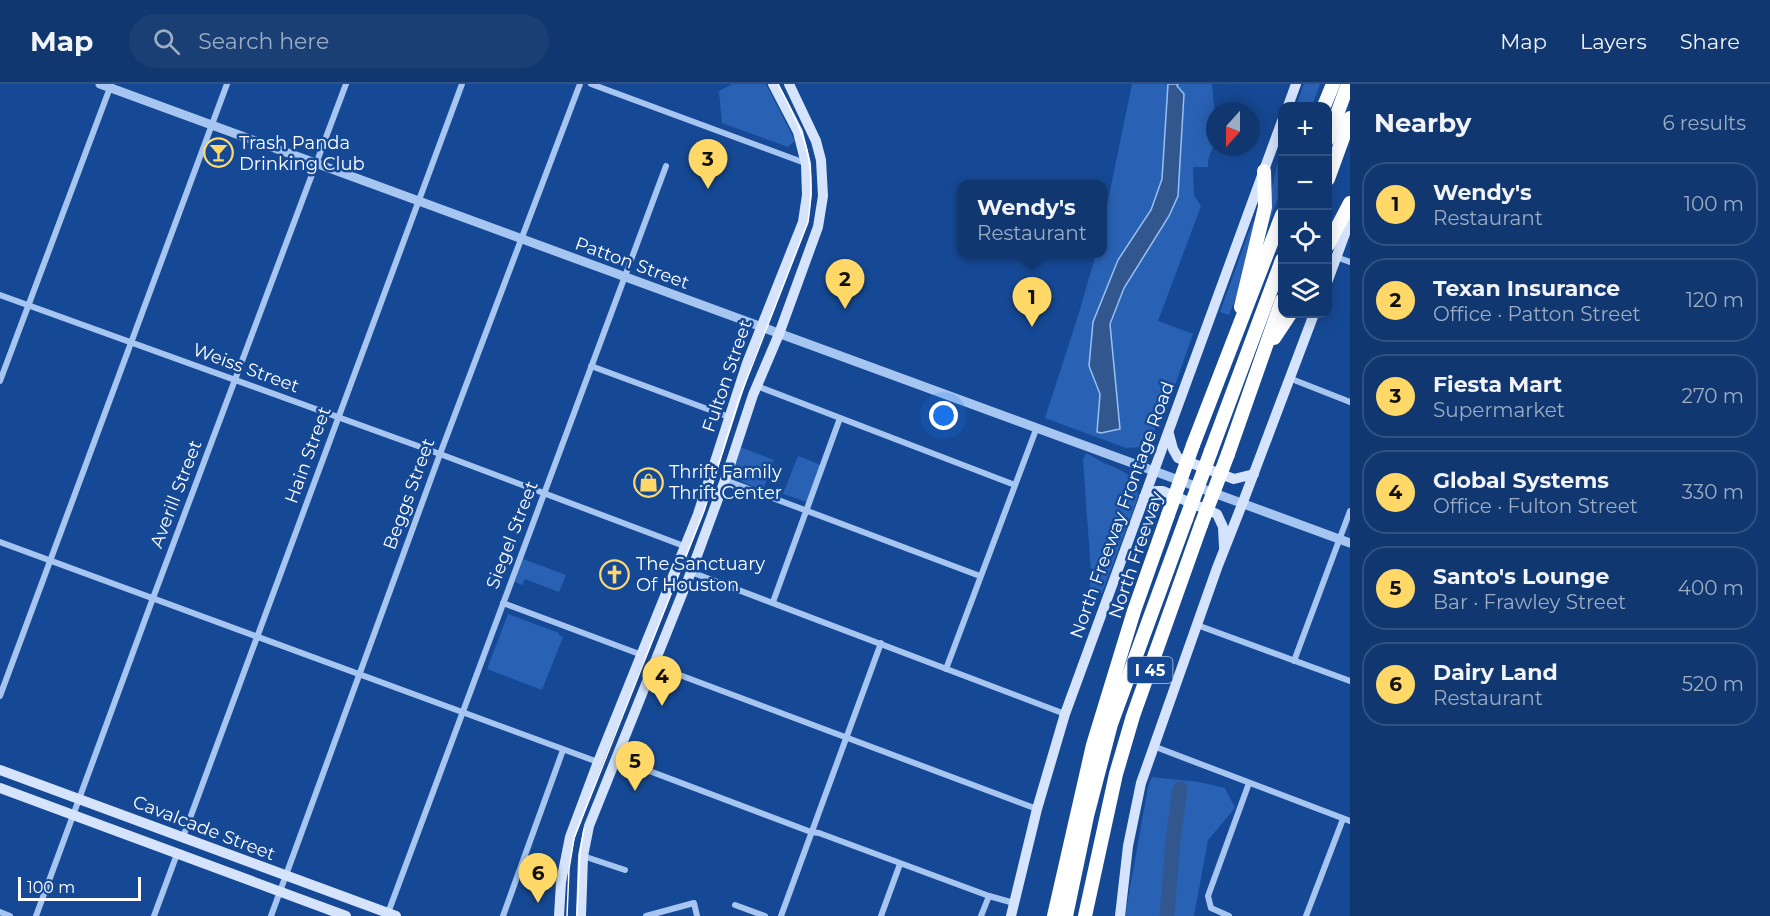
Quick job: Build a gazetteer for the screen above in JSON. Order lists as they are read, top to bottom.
{
  "streets": {
    "highway": ["North Freeway", "I 45"],
    "main road": ["Fulton Street", "North Freeway Frontage Road", "Cavalcade Street"],
    "street": [
      "Patton Street",
      "Weiss Street",
      "Hain Street",
      "Averill Street",
      "Beggs Street",
      "Siegel Street"
    ]
  },
  "crossings": [
    ["Patton Street", "Fulton Street"],
    ["Patton Street", "Hain Street"],
    ["Patton Street", "Averill Street"],
    ["Patton Street", "Beggs Street"],
    ["Patton Street", "North Freeway Frontage Road"],
    ["Patton Street", "Siegel Street"],
    ["Weiss Street", "Fulton Street"],
    ["Weiss Street", "Hain Street"],
    ["Weiss Street", "Averill Street"],
    ["Weiss Street", "Beggs Street"],
    ["Weiss Street", "Siegel Street"],
    ["Hain Street", "Cavalcade Street"],
    ["Averill Street", "Cavalcade Street"],
    ["Beggs Street", "Cavalcade Street"],
    ["Siegel Street", "Cavalcade Street"]
  ],
  "places": {
    "bar": ["Trash Panda Drinking Club"],
    "shop": ["Thrift Family Thrift Center"],
    "church": ["The Sanctuary Of Houston"]
  },
  "scale_bar": "100 m",
  "north": "bottom",
  "page": {
    "header": "Map",
    "search": "Search here",
    "nav": ["Map", "Layers", "Share"],
    "heading": ["Nearby", "6 results"],
    "map_buttons": ["+", "−"],
    "pins": [
      "3",
      "2",
      "1",
      "4",
      "5",
      "6"
    ],
    "list": [
      {
        "mark": "1",
        "name": "Wendy's",
        "note": "Restaurant",
        "value": "100 m"
      },
      {
        "mark": "2",
        "name": "Texan Insurance",
        "note": "Office · Patton Street",
        "value": "120 m"
      },
      {
        "mark": "3",
        "name": "Fiesta Mart",
        "note": "Supermarket",
        "value": "270 m"
      },
      {
        "mark": "4",
        "name": "Global Systems",
        "note": "Office · Fulton Street",
        "value": "330 m"
      },
      {
        "mark": "5",
        "name": "Santo's Lounge",
        "note": "Bar · Frawley Street",
        "value": "400 m"
      },
      {
        "mark": "6",
        "name": "Dairy Land",
        "note": "Restaurant",
        "value": "520 m"
      }
    ],
    "popup": ["Wendy's", "Restaurant"],
    "scale": "100 m"
  }
}
